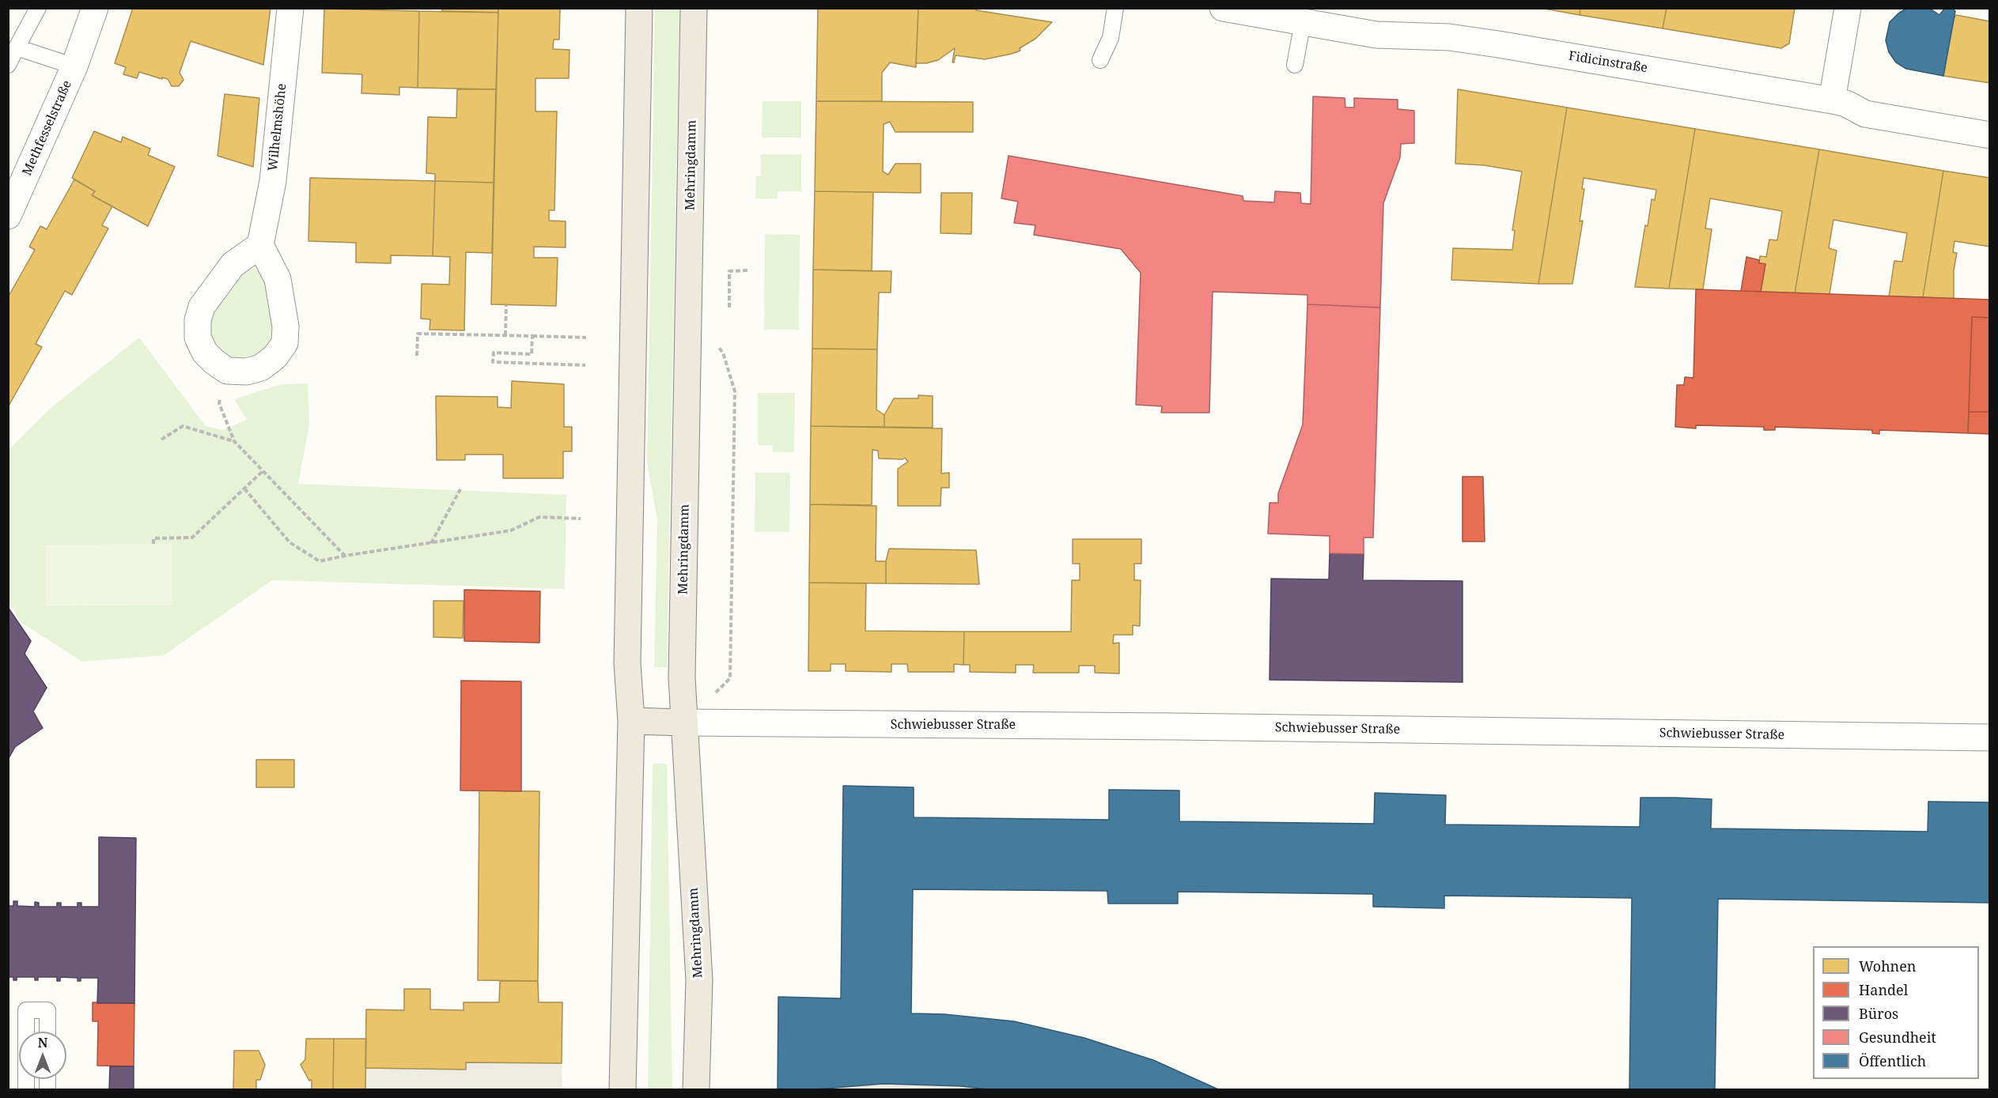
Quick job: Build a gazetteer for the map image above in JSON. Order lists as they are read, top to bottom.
{
  "streets": {
    "main road": ["Mehringdamm"],
    "street": [
      "Fidicinstraße",
      "Wilhelmshöhe",
      "Methfesselstraße",
      "Schwiebusser Straße"
    ]
  },
  "crossings": [
    ["Mehringdamm", "Schwiebusser Straße"]
  ],
  "legend": [
    "Wohnen",
    "Handel",
    "Büros",
    "Gesundheit",
    "Öffentlich"
  ],
  "north": "top"
}
